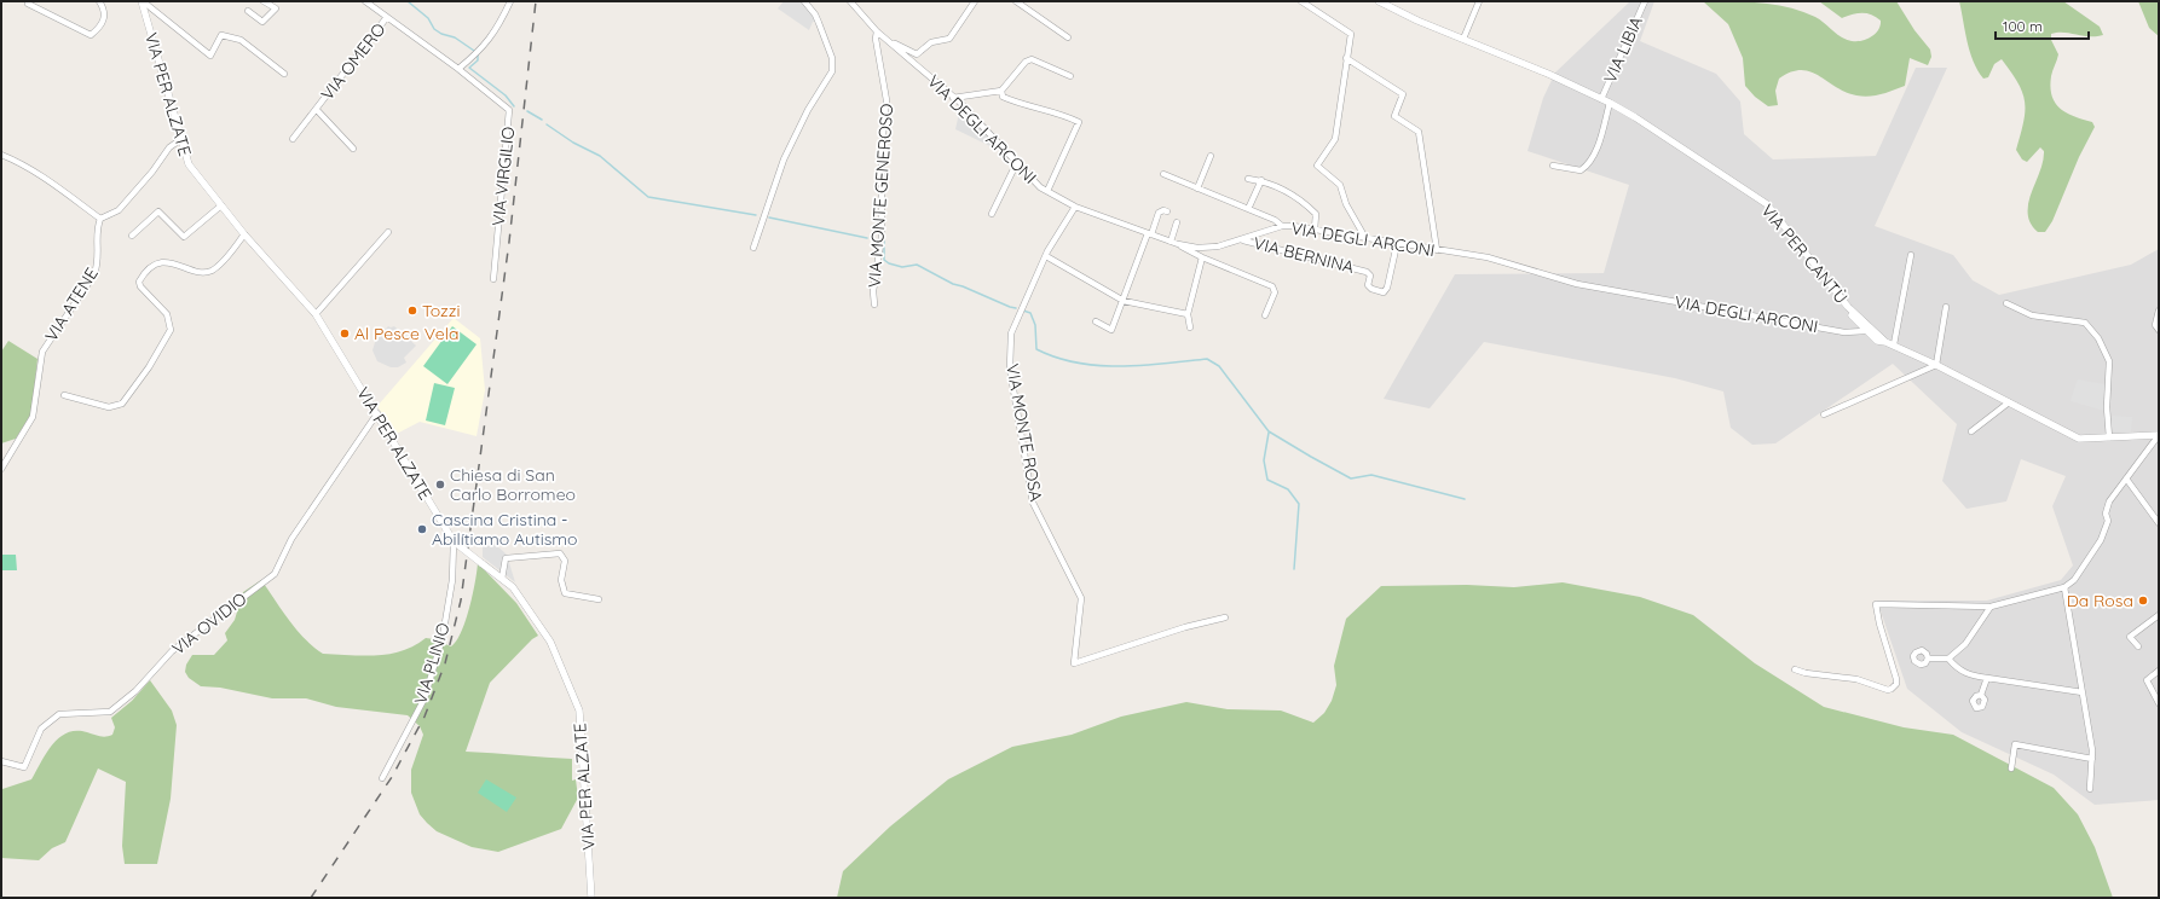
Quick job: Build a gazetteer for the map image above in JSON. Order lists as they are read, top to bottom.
{
  "streets": {
    "street": [
      "VIA LIBIA",
      "VIA OMERO",
      "VIA PER ALZATE",
      "VIA DEGLI ARCONI",
      "VIA VIRGILIO",
      "VIA MONTE GENEROSO",
      "VIA PER CANTÙ",
      "VIA BERNINA",
      "VIA ATENE",
      "VIA MONTE ROSA",
      "VIA OVIDIO",
      "VIA PLINIO"
    ]
  },
  "crossings": [
    ["VIA LIBIA", "VIA PER CANTÙ"],
    ["VIA OMERO", "VIA VIRGILIO"],
    ["VIA PER ALZATE", "VIA OVIDIO"],
    ["VIA PER ALZATE", "VIA PLINIO"],
    ["VIA DEGLI ARCONI", "VIA MONTE GENEROSO"],
    ["VIA DEGLI ARCONI", "VIA PER CANTÙ"],
    ["VIA DEGLI ARCONI", "VIA BERNINA"],
    ["VIA DEGLI ARCONI", "VIA MONTE ROSA"]
  ],
  "places": [
    "Tozzi",
    "Al Pesce Vela",
    "Chiesa di San Carlo Borromeo",
    "Cascina Cristina - Abilítiamo Autismo",
    "Da Rosa"
  ],
  "scale_bar": "100 m"
}
